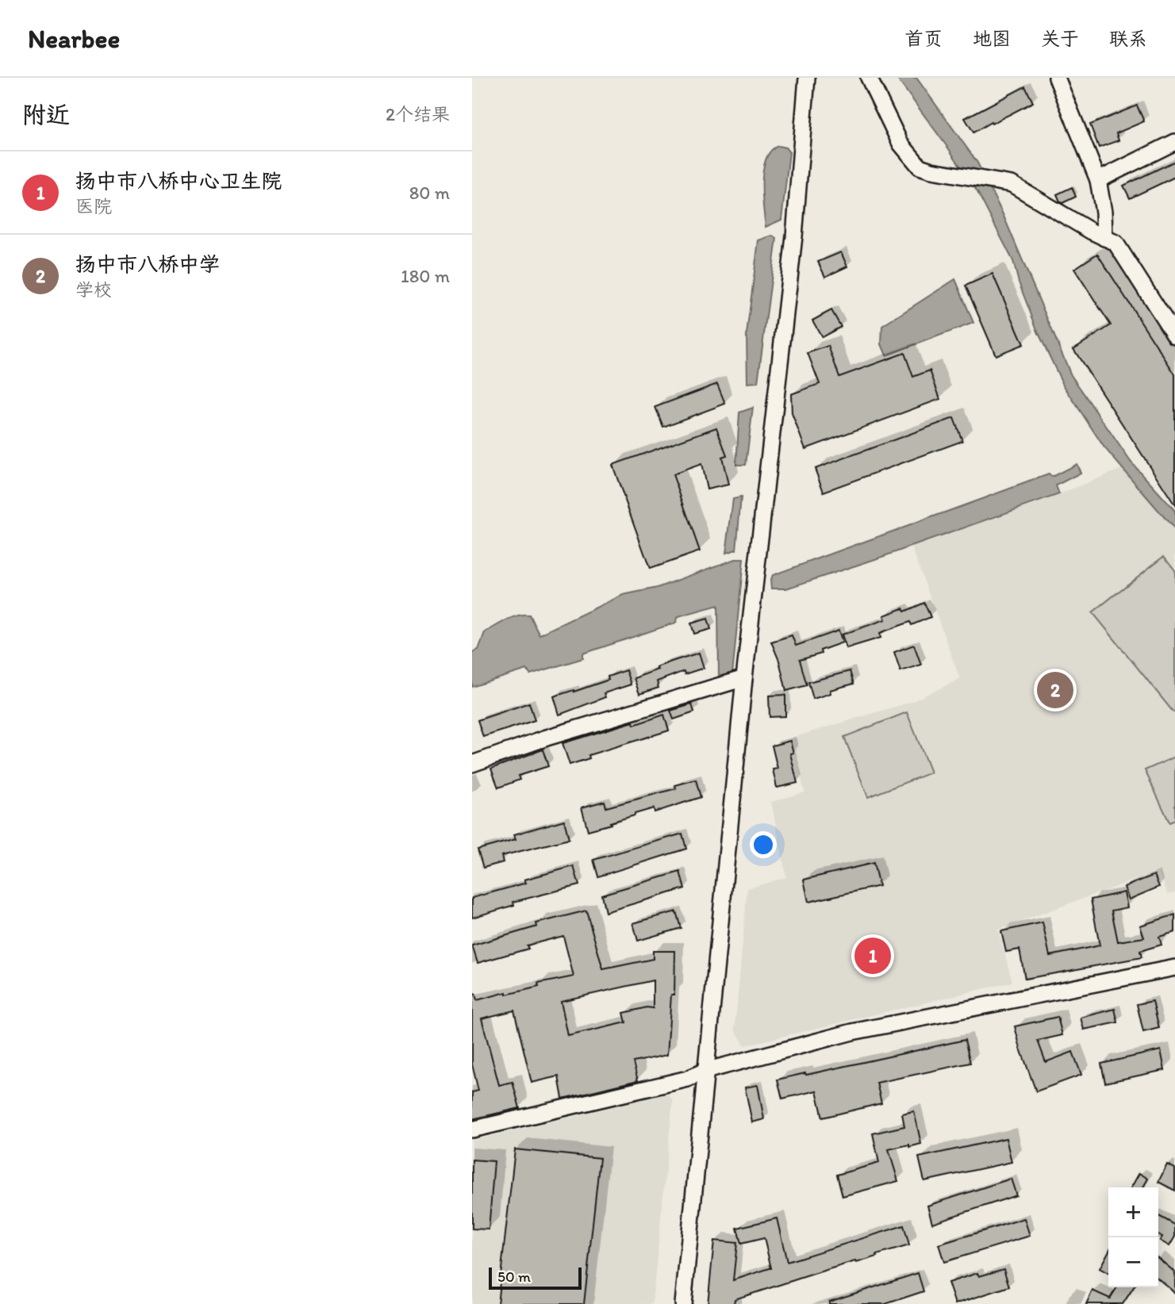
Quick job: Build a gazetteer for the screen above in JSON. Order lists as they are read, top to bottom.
{
  "scale_bar": "50 m",
  "page": {
    "header": "Nearbee",
    "nav": [
      "首页",
      "地图",
      "关于",
      "联系"
    ],
    "heading": ["附近", "2个结果"],
    "list": [
      {
        "mark": "1",
        "name": "扬中市八桥中心卫生院",
        "note": "医院",
        "value": "80 m"
      },
      {
        "mark": "2",
        "name": "扬中市八桥中学",
        "note": "学校",
        "value": "180 m"
      }
    ],
    "pins": ["2", "1"],
    "map_buttons": ["+", "−"],
    "scale": "50 m"
  }
}
